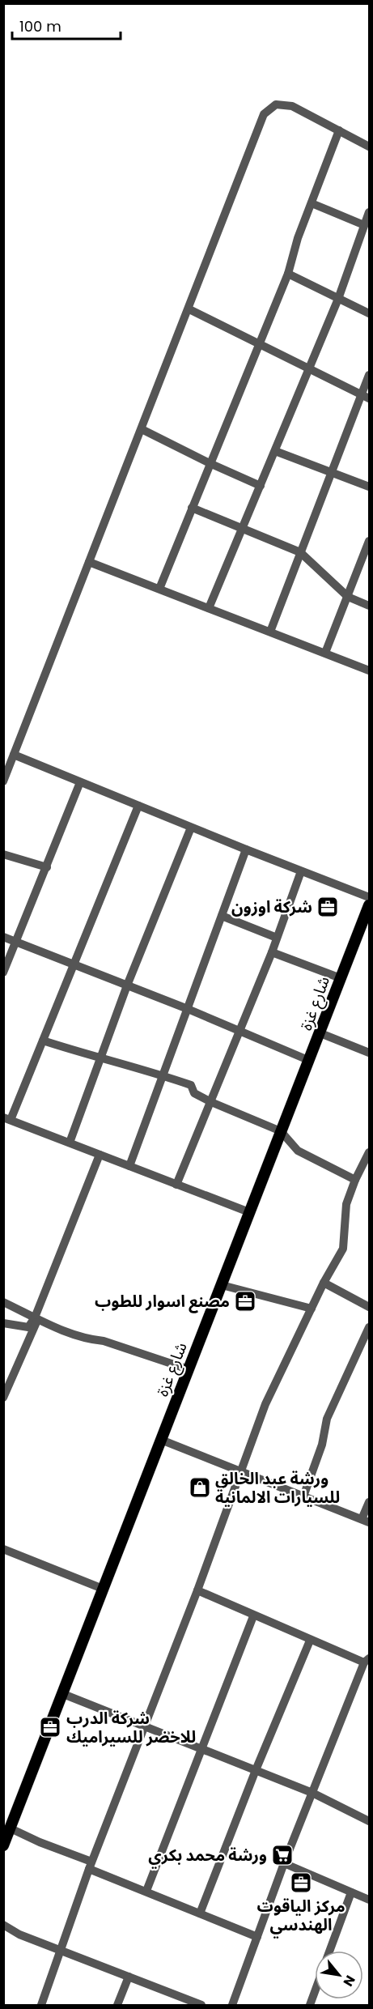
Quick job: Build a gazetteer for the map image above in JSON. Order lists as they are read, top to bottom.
{
  "streets": {
    "main road": ["شارع غزة"]
  },
  "places": {
    "office": [
      "شركة اوزون",
      "مصنع اسوار للطوب",
      "شركة الدرب للاخضر للسيراميك",
      "مركز الياقوت الهندسي"
    ],
    "shop": ["ورشة عبد الخالق للسيارات الالمانية"],
    "supermarket": ["ورشة محمد بكري"]
  },
  "scale_bar": "100 m",
  "north": "bottom right"
}
